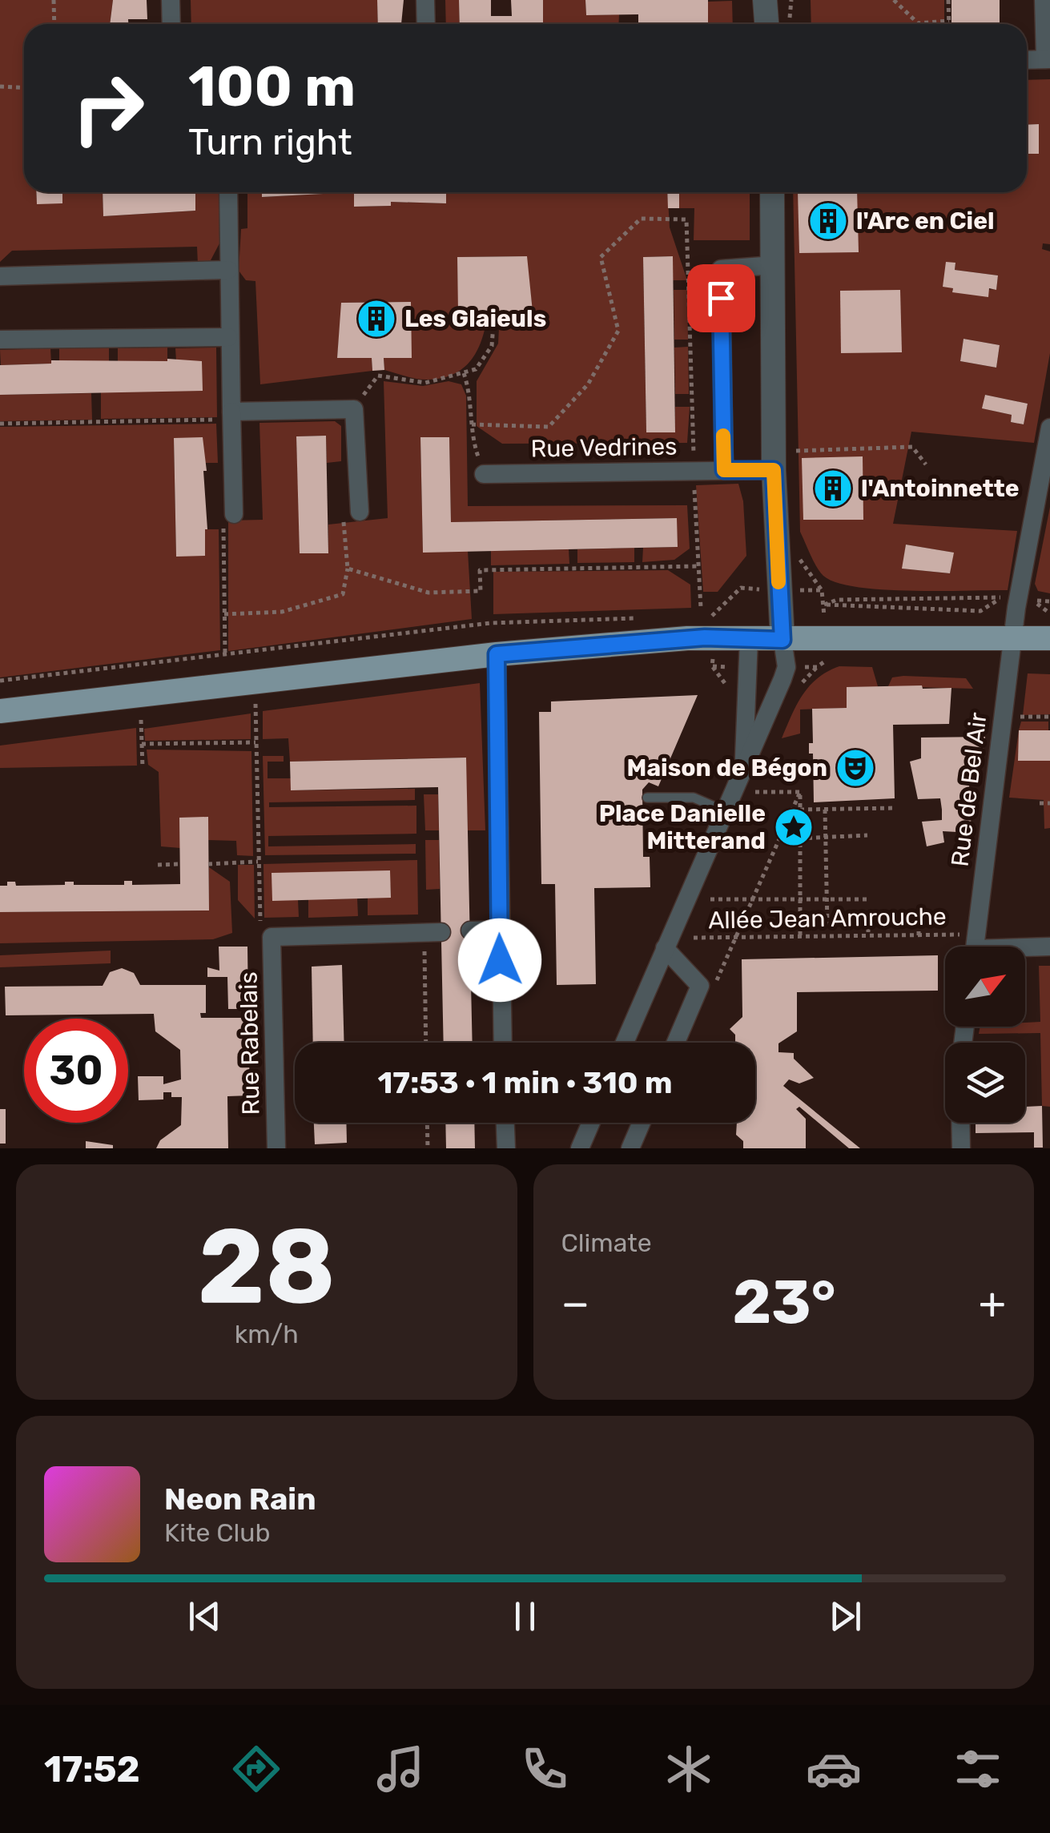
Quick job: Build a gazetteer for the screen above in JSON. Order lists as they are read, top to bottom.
{
  "streets": {
    "street": ["Rue Vedrines", "Rue de Bel Air", "Rue Rabelais"],
    "path": ["Allée Jean Amrouche"]
  },
  "places": {
    "building": ["l'Arc en Ciel", "Les Glaieuls", "l'Antoinnette"],
    "theatre": ["Maison de Bégon"],
    "place": ["Place Danielle Mitterand"]
  },
  "north": "top right",
  "page": {
    "turn": ["100 m", "Turn right"],
    "limit": "30",
    "trip": "17:53 · 1 min · 310 m",
    "tile": [
      ["28", "km/h"],
      "Climate"
    ],
    "heat": ["−", "23°", "+"],
    "song": ["Neon Rain", "Kite Club"],
    "tabs": "17:52"
  }
}
